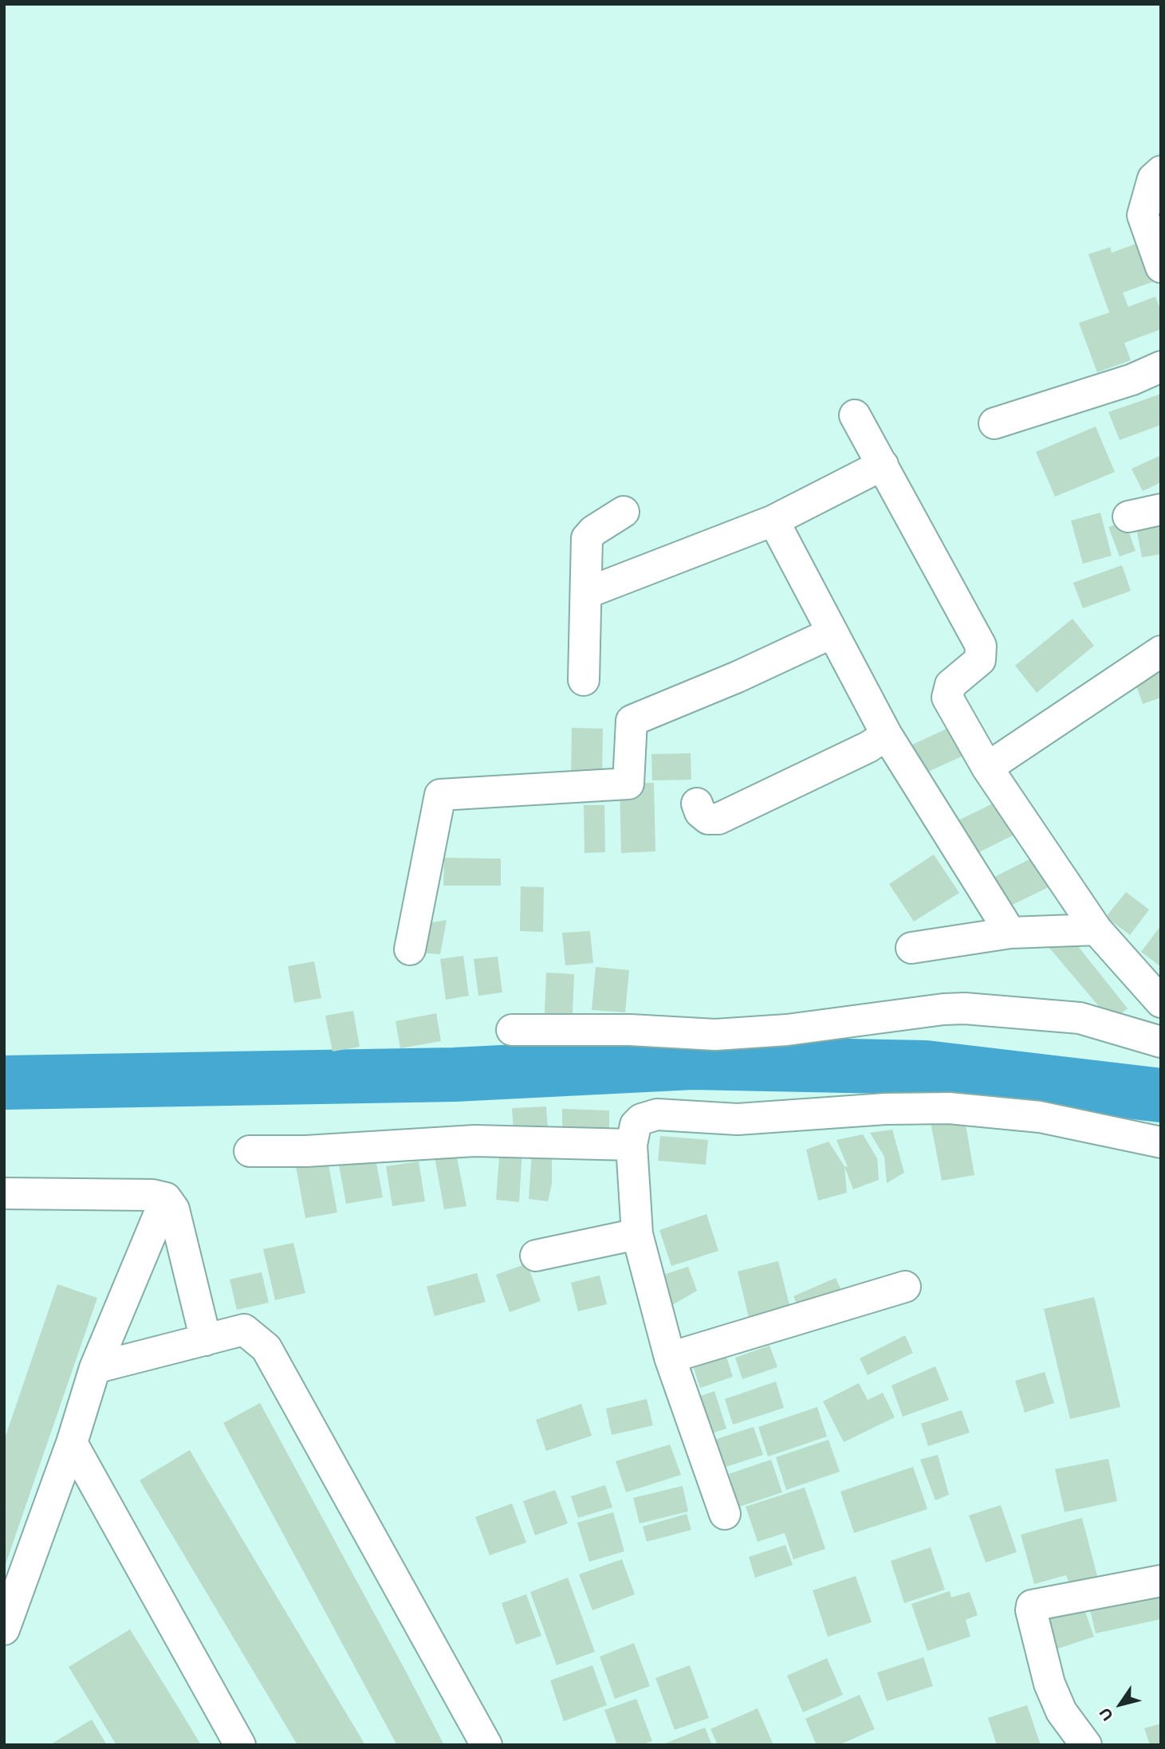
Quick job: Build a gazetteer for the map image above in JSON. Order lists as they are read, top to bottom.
{
  "north": "bottom left"
}
